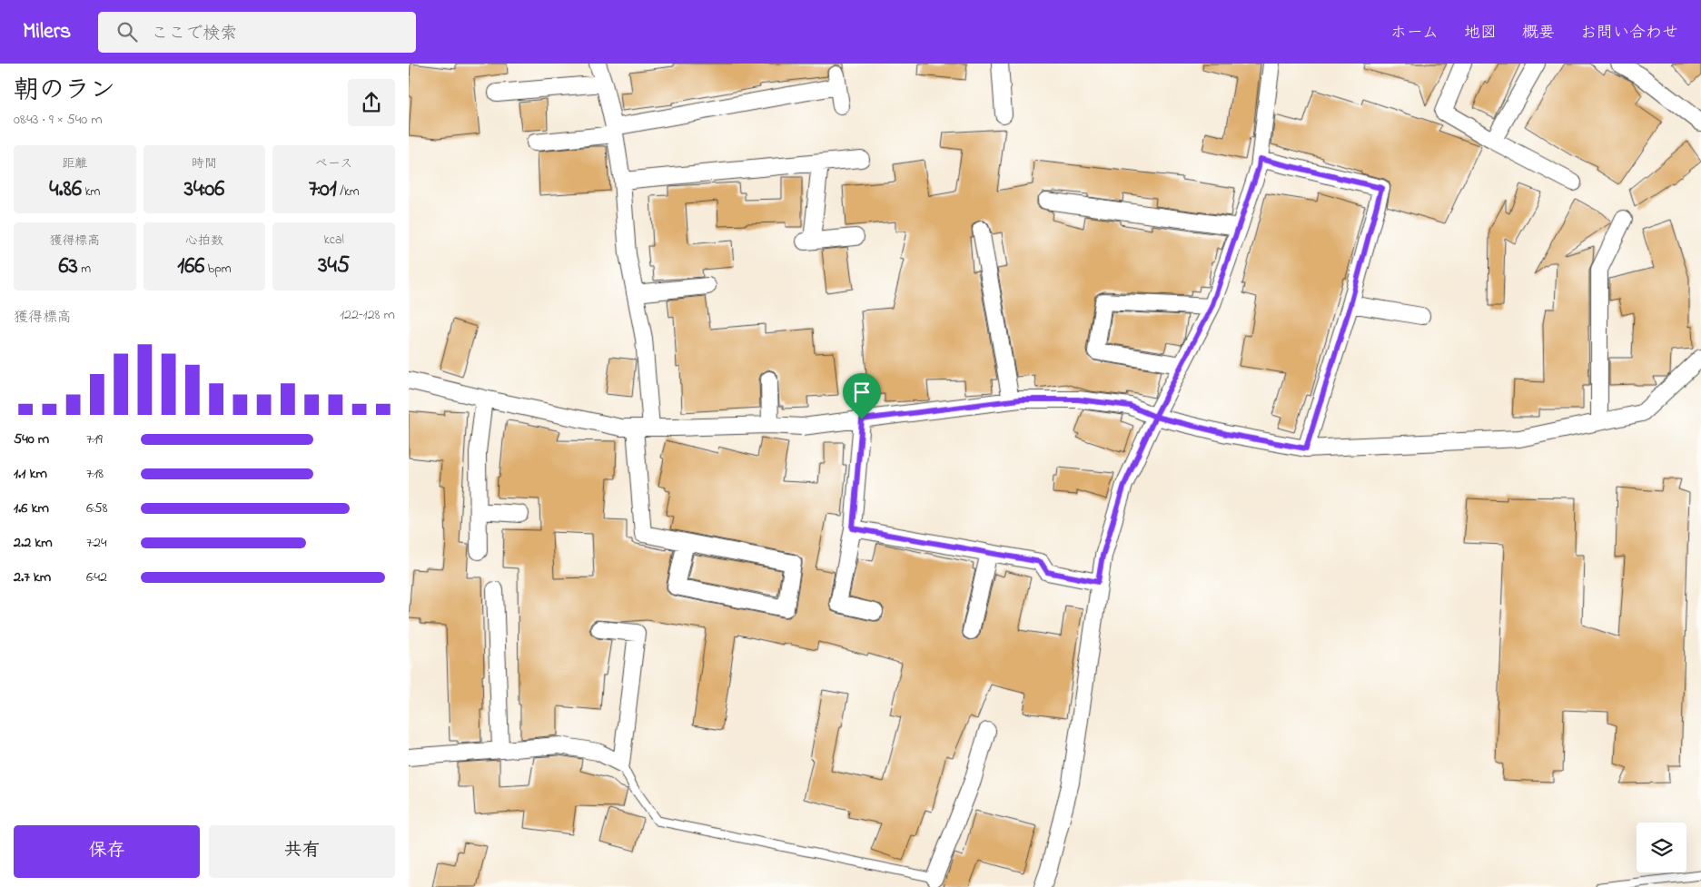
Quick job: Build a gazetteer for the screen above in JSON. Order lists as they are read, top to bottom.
{
  "page": {
    "header": "Milers",
    "search": "ここで検索",
    "nav": [
      "ホーム",
      "地図",
      "概要",
      "お問い合わせ"
    ],
    "heading": ["朝のラン", "08:43 · 9 × 540 m"],
    "stats": [
      ["距離", "4.86 km"],
      ["時間", "34:06"],
      ["ペース", "7:01 /km"],
      ["獲得標高", "63 m"],
      ["心拍数", "166 bpm"],
      ["kcal", "345"]
    ],
    "chart": ["獲得標高", "122–128 m"],
    "list": [
      {
        "name": "540 m",
        "note": "7:19"
      },
      {
        "name": "1.1 km",
        "note": "7:18"
      },
      {
        "name": "1.6 km",
        "note": "6:58"
      },
      {
        "name": "2.2 km",
        "note": "7:24"
      },
      {
        "name": "2.7 km",
        "note": "6:42"
      }
    ],
    "buttons": ["保存", "共有"]
  }
}
